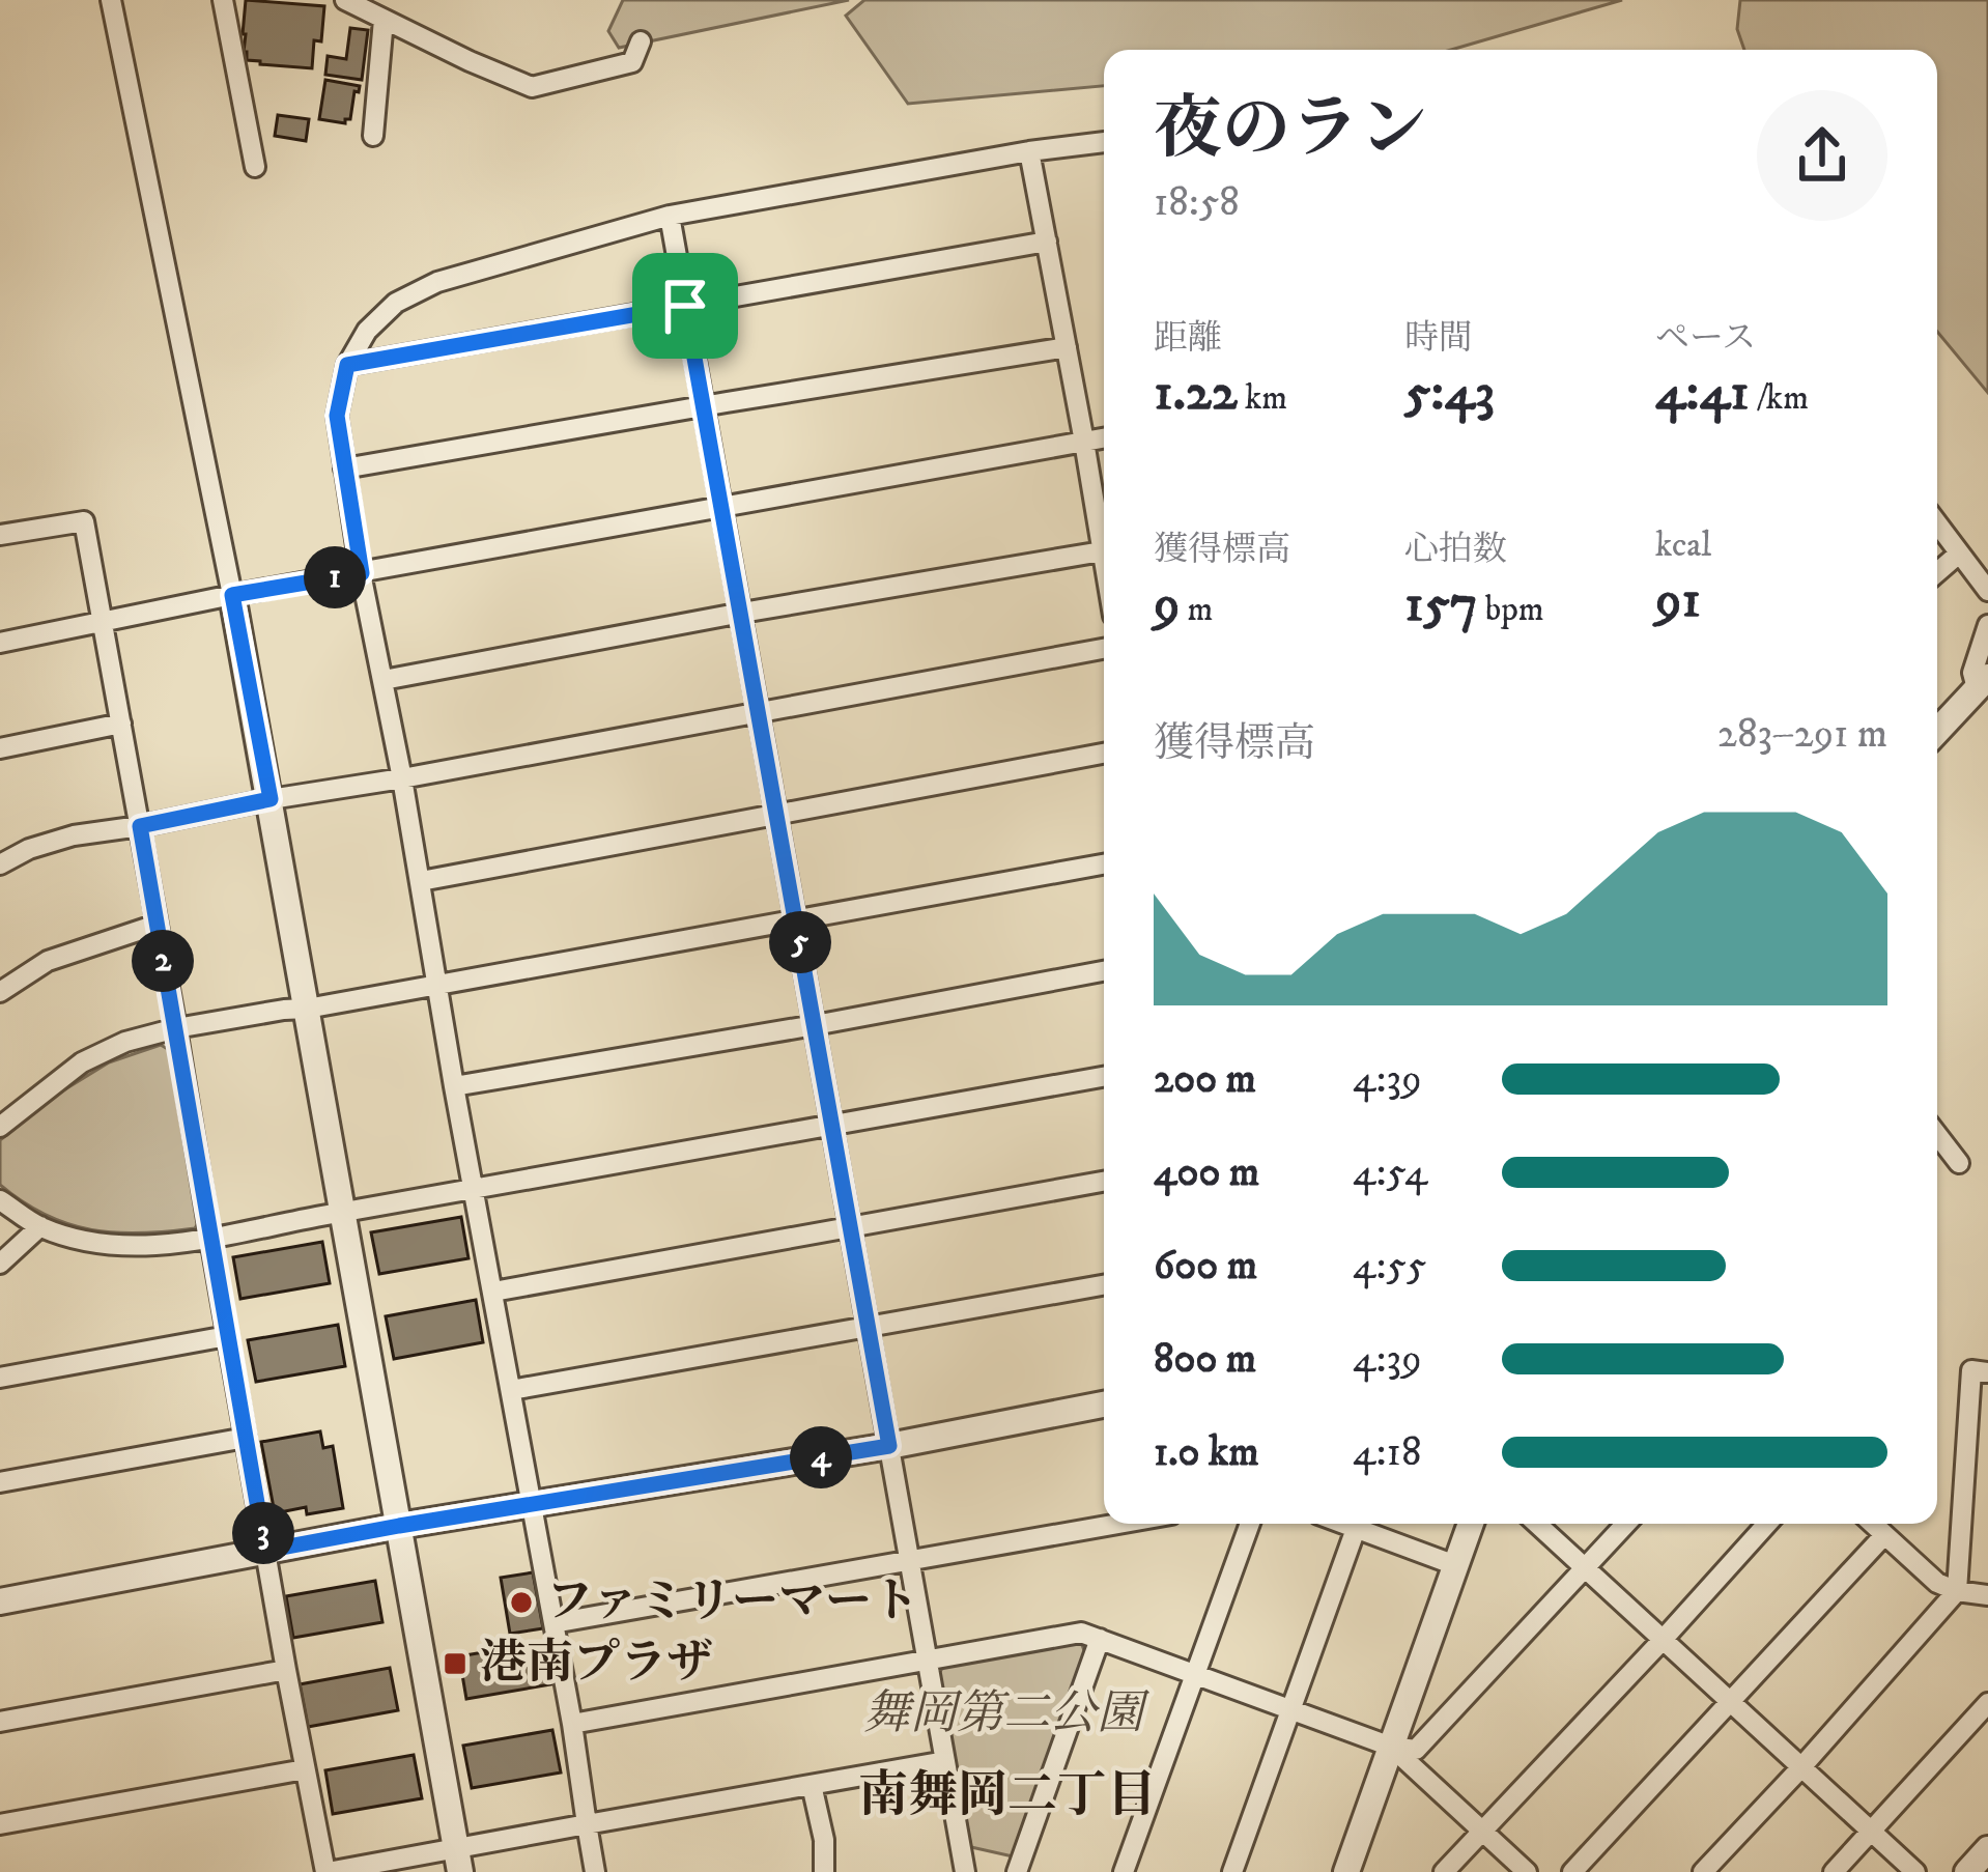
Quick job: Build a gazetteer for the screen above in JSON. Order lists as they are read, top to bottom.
{
  "districts": ["南舞岡二丁目"],
  "parks": ["舞岡第二公園"],
  "places": {
    "other": ["ファミリーマート"],
    "transit": ["港南プラザ"]
  },
  "page": {
    "heading": ["夜のラン", "18:58"],
    "stats": [
      ["距離", "1.22 km"],
      ["時間", "5:43"],
      ["ペース", "4:41 /km"],
      ["獲得標高", "9 m"],
      ["心拍数", "157 bpm"],
      ["kcal", "91"]
    ],
    "pins": [
      "1",
      "5",
      "2",
      "4",
      "3"
    ],
    "chart": ["獲得標高", "283–291 m"],
    "list": [
      {
        "name": "200 m",
        "note": "4:39"
      },
      {
        "name": "400 m",
        "note": "4:54"
      },
      {
        "name": "600 m",
        "note": "4:55"
      },
      {
        "name": "800 m",
        "note": "4:39"
      },
      {
        "name": "1.0 km",
        "note": "4:18"
      }
    ]
  }
}
